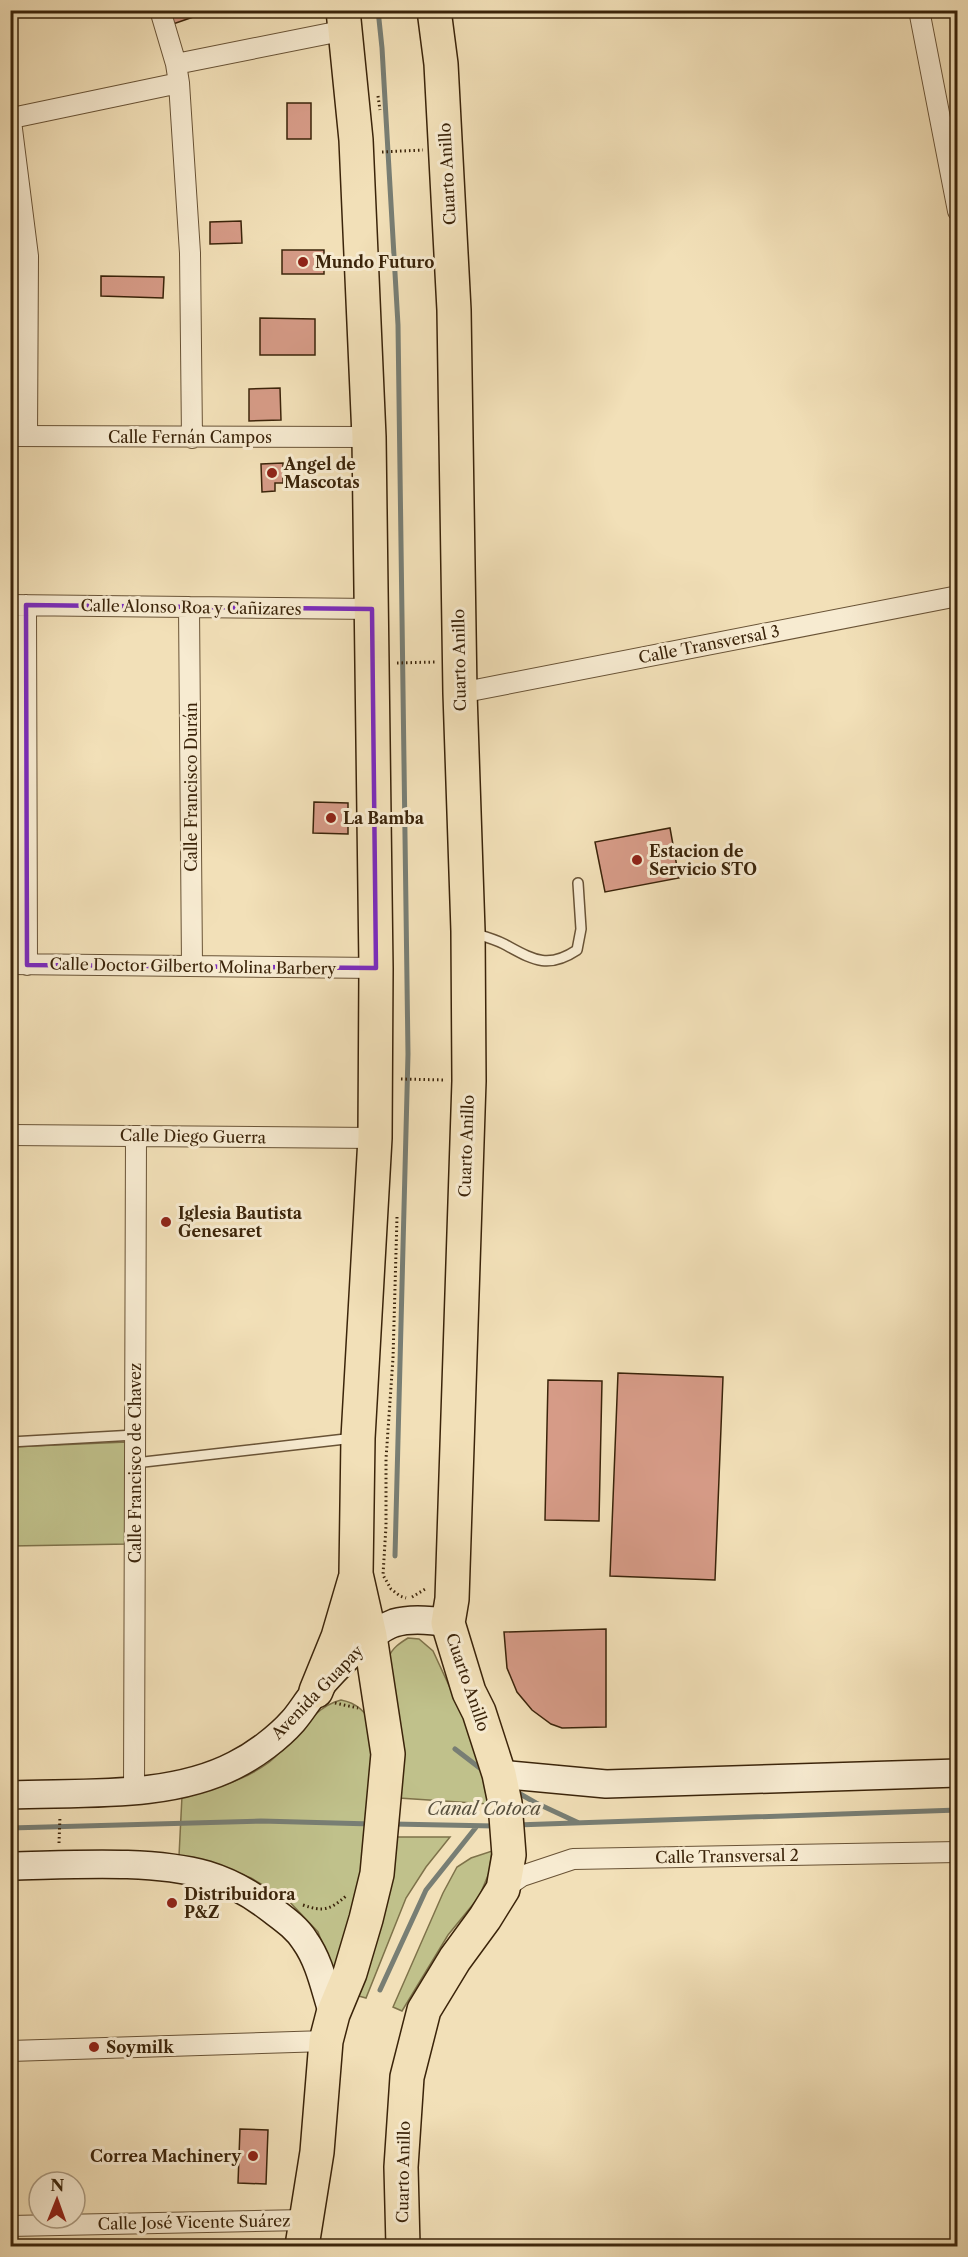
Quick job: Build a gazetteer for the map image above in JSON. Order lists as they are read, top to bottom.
{
  "streets": {
    "highway": ["Cuarto Anillo"],
    "main road": ["Avenida Guapay"],
    "street": [
      "Calle Fernán Campos",
      "Calle Alonso Roa y Cañizares",
      "Calle Transversal 3",
      "Calle Francisco Durán",
      "Calle Doctor Gilberto Molina Barbery",
      "Calle Diego Guerra",
      "Calle Francisco de Chavez",
      "Calle Transversal 2",
      "Calle José Vicente Suárez"
    ]
  },
  "crossings": [
    ["Cuarto Anillo", "Calle Transversal 3"],
    ["Cuarto Anillo", "Avenida Guapay"],
    ["Cuarto Anillo", "Calle Transversal 2"],
    ["Calle Alonso Roa y Cañizares", "Calle Francisco Durán"],
    ["Calle Francisco Durán", "Calle Doctor Gilberto Molina Barbery"],
    ["Calle Diego Guerra", "Calle Francisco de Chavez"],
    ["Calle Francisco de Chavez", "Avenida Guapay"]
  ],
  "water": ["Canal Cotoca"],
  "places": [
    "Mundo Futuro",
    "Angel de Mascotas",
    "La Bamba",
    "Estacion de Servicio STO",
    "Iglesia Bautista Genesaret",
    "Distribuidora P&Z",
    "Soymilk",
    "Correa Machinery"
  ],
  "north": "top"
}
